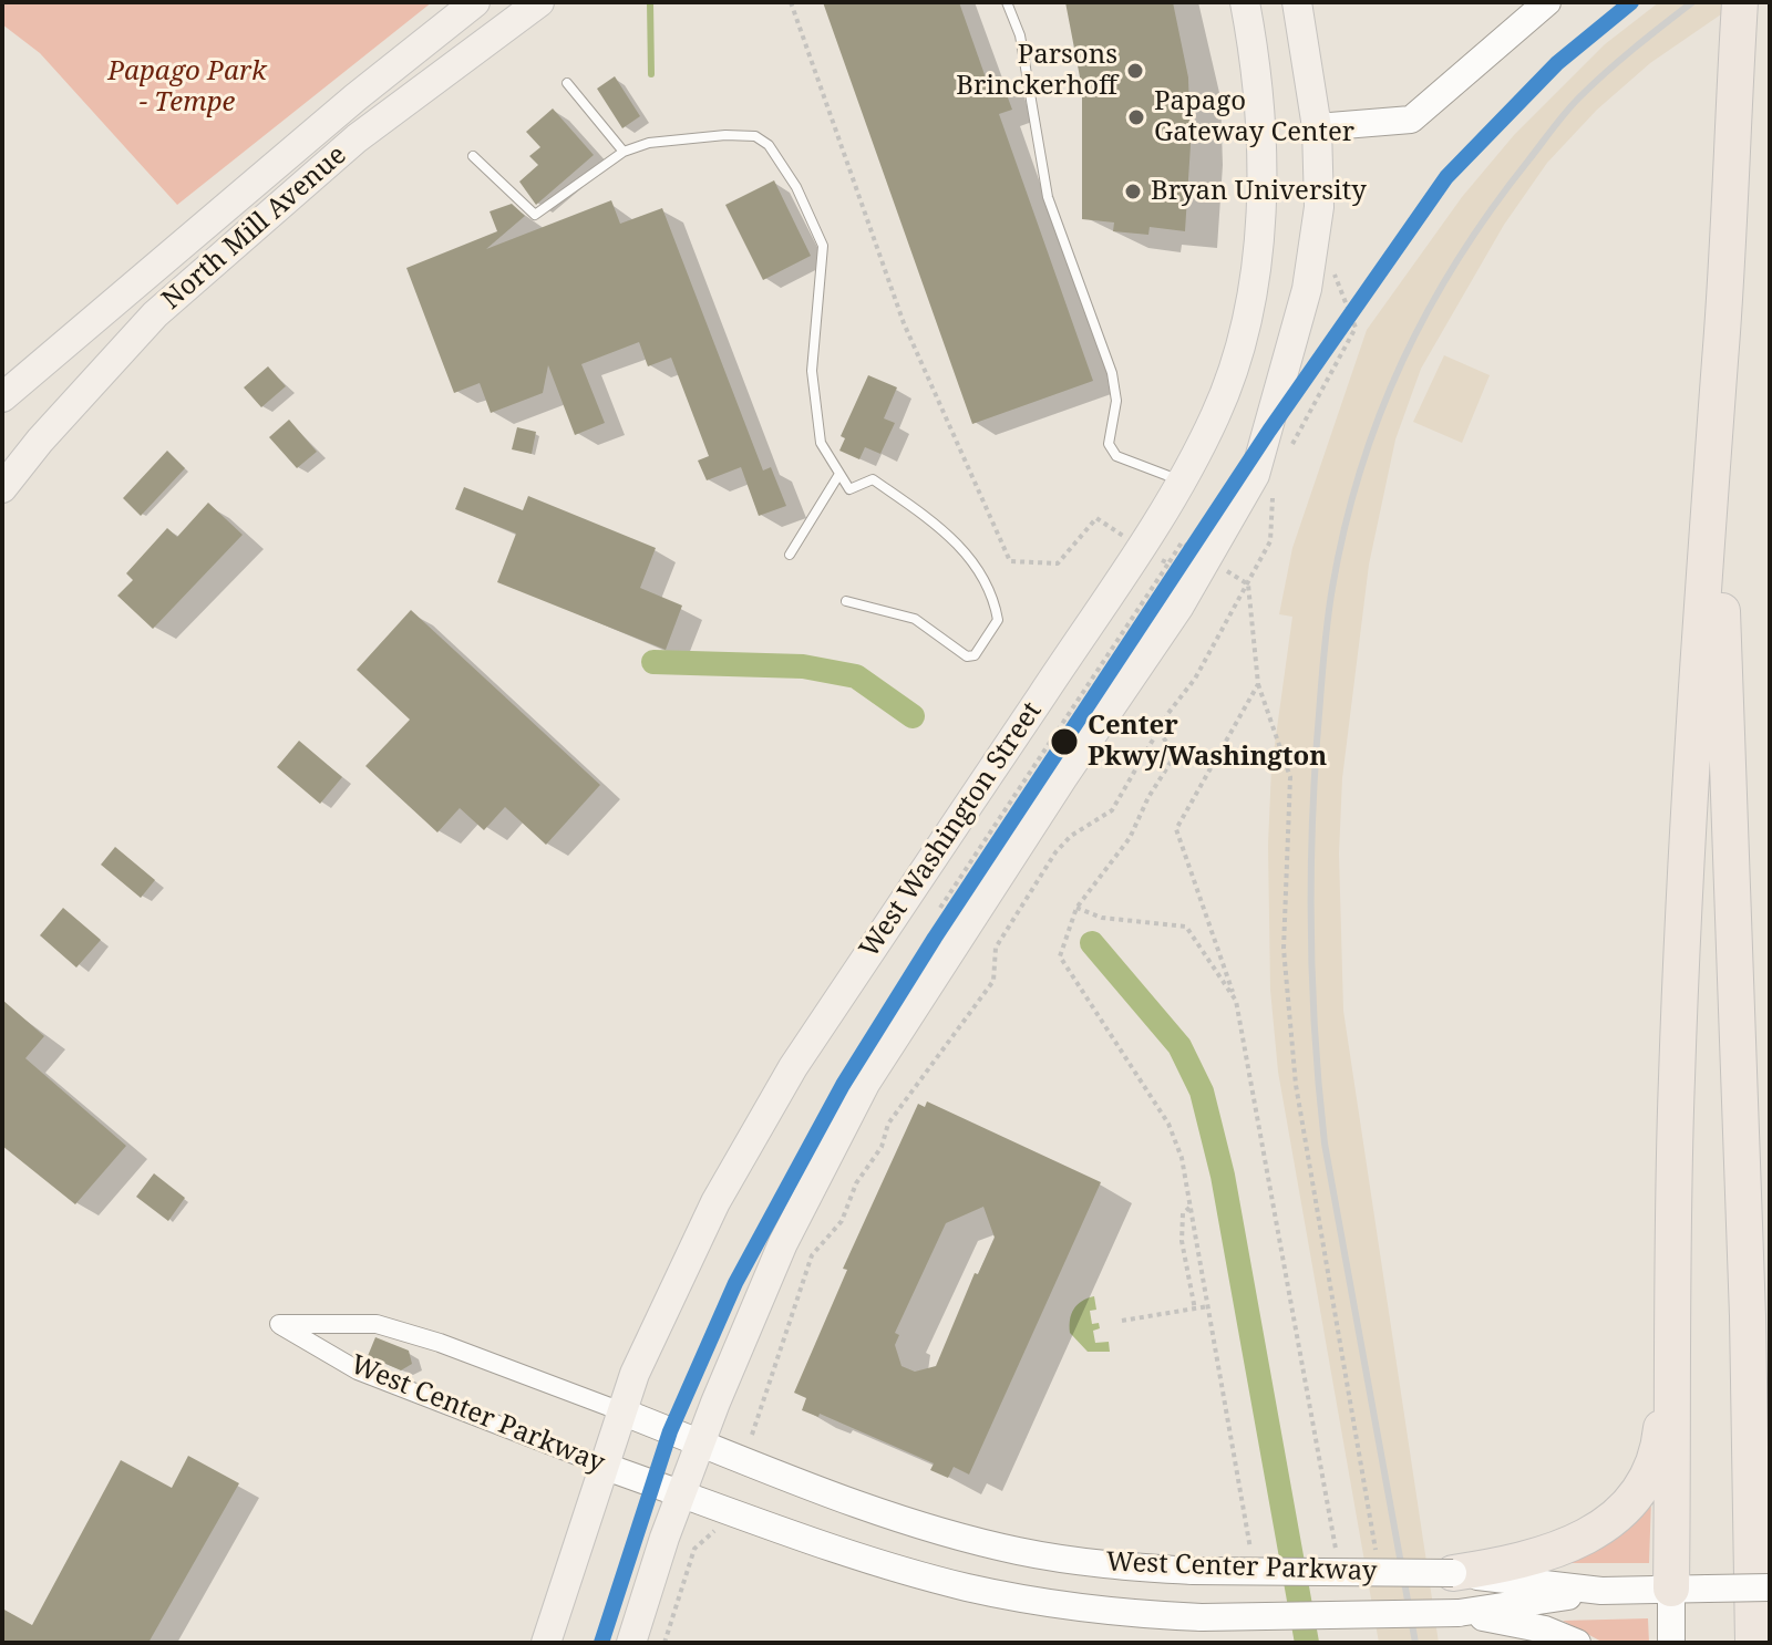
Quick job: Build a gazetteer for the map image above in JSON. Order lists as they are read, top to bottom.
{
  "streets": {
    "main road": ["North Mill Avenue", "West Washington Street"],
    "street": ["West Center Parkway"]
  },
  "crossings": [
    ["West Washington Street", "West Center Parkway"]
  ],
  "parks": ["Papago Park - Tempe"],
  "places": [
    "Parsons Brinckerhoff",
    "Papago Gateway Center",
    "Bryan University",
    "Center Pkwy/Washington"
  ]
}
